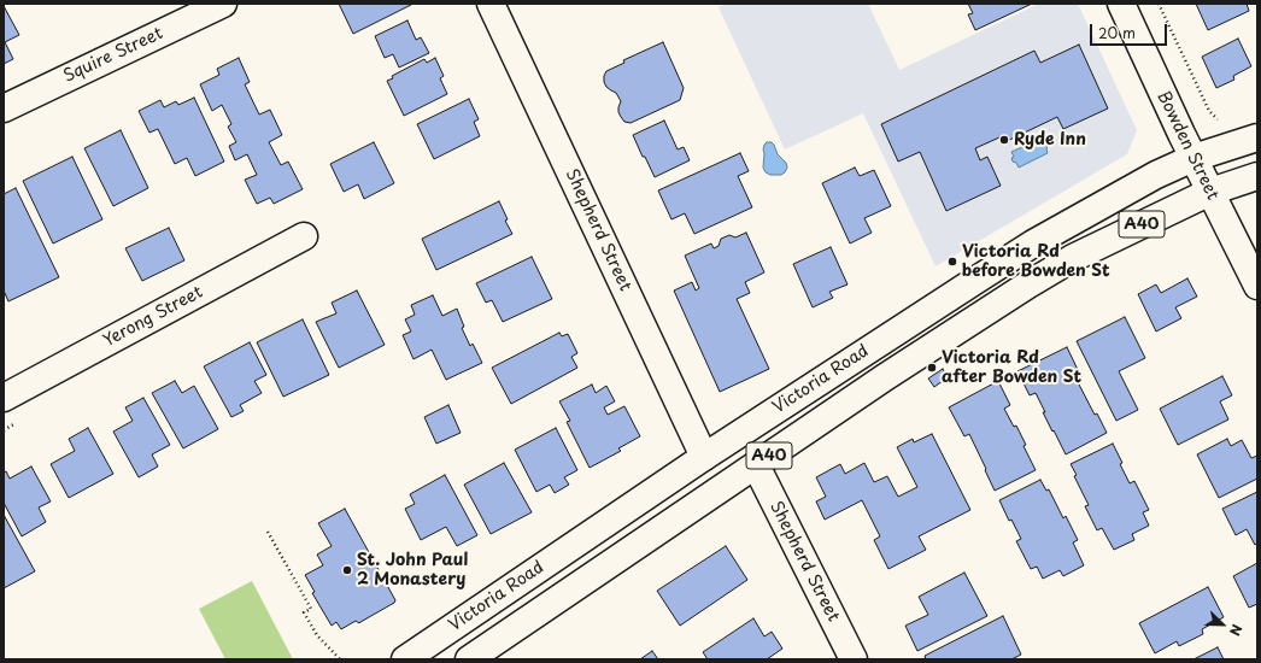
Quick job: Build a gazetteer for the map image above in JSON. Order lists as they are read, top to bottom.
{
  "streets": {
    "main road": [
      "Squire Street",
      "Bowden Street",
      "A40",
      "Shepherd Street",
      "Yerong Street",
      "Victoria Road"
    ]
  },
  "crossings": [
    ["Bowden Street", "Victoria Road"],
    ["Shepherd Street", "Victoria Road"]
  ],
  "places": [
    "Ryde Inn",
    "Victoria Rd before Bowden St",
    "Victoria Rd after Bowden St",
    "St. John Paul 2 Monastery"
  ],
  "scale_bar": "20 m",
  "north": "bottom right"
}
